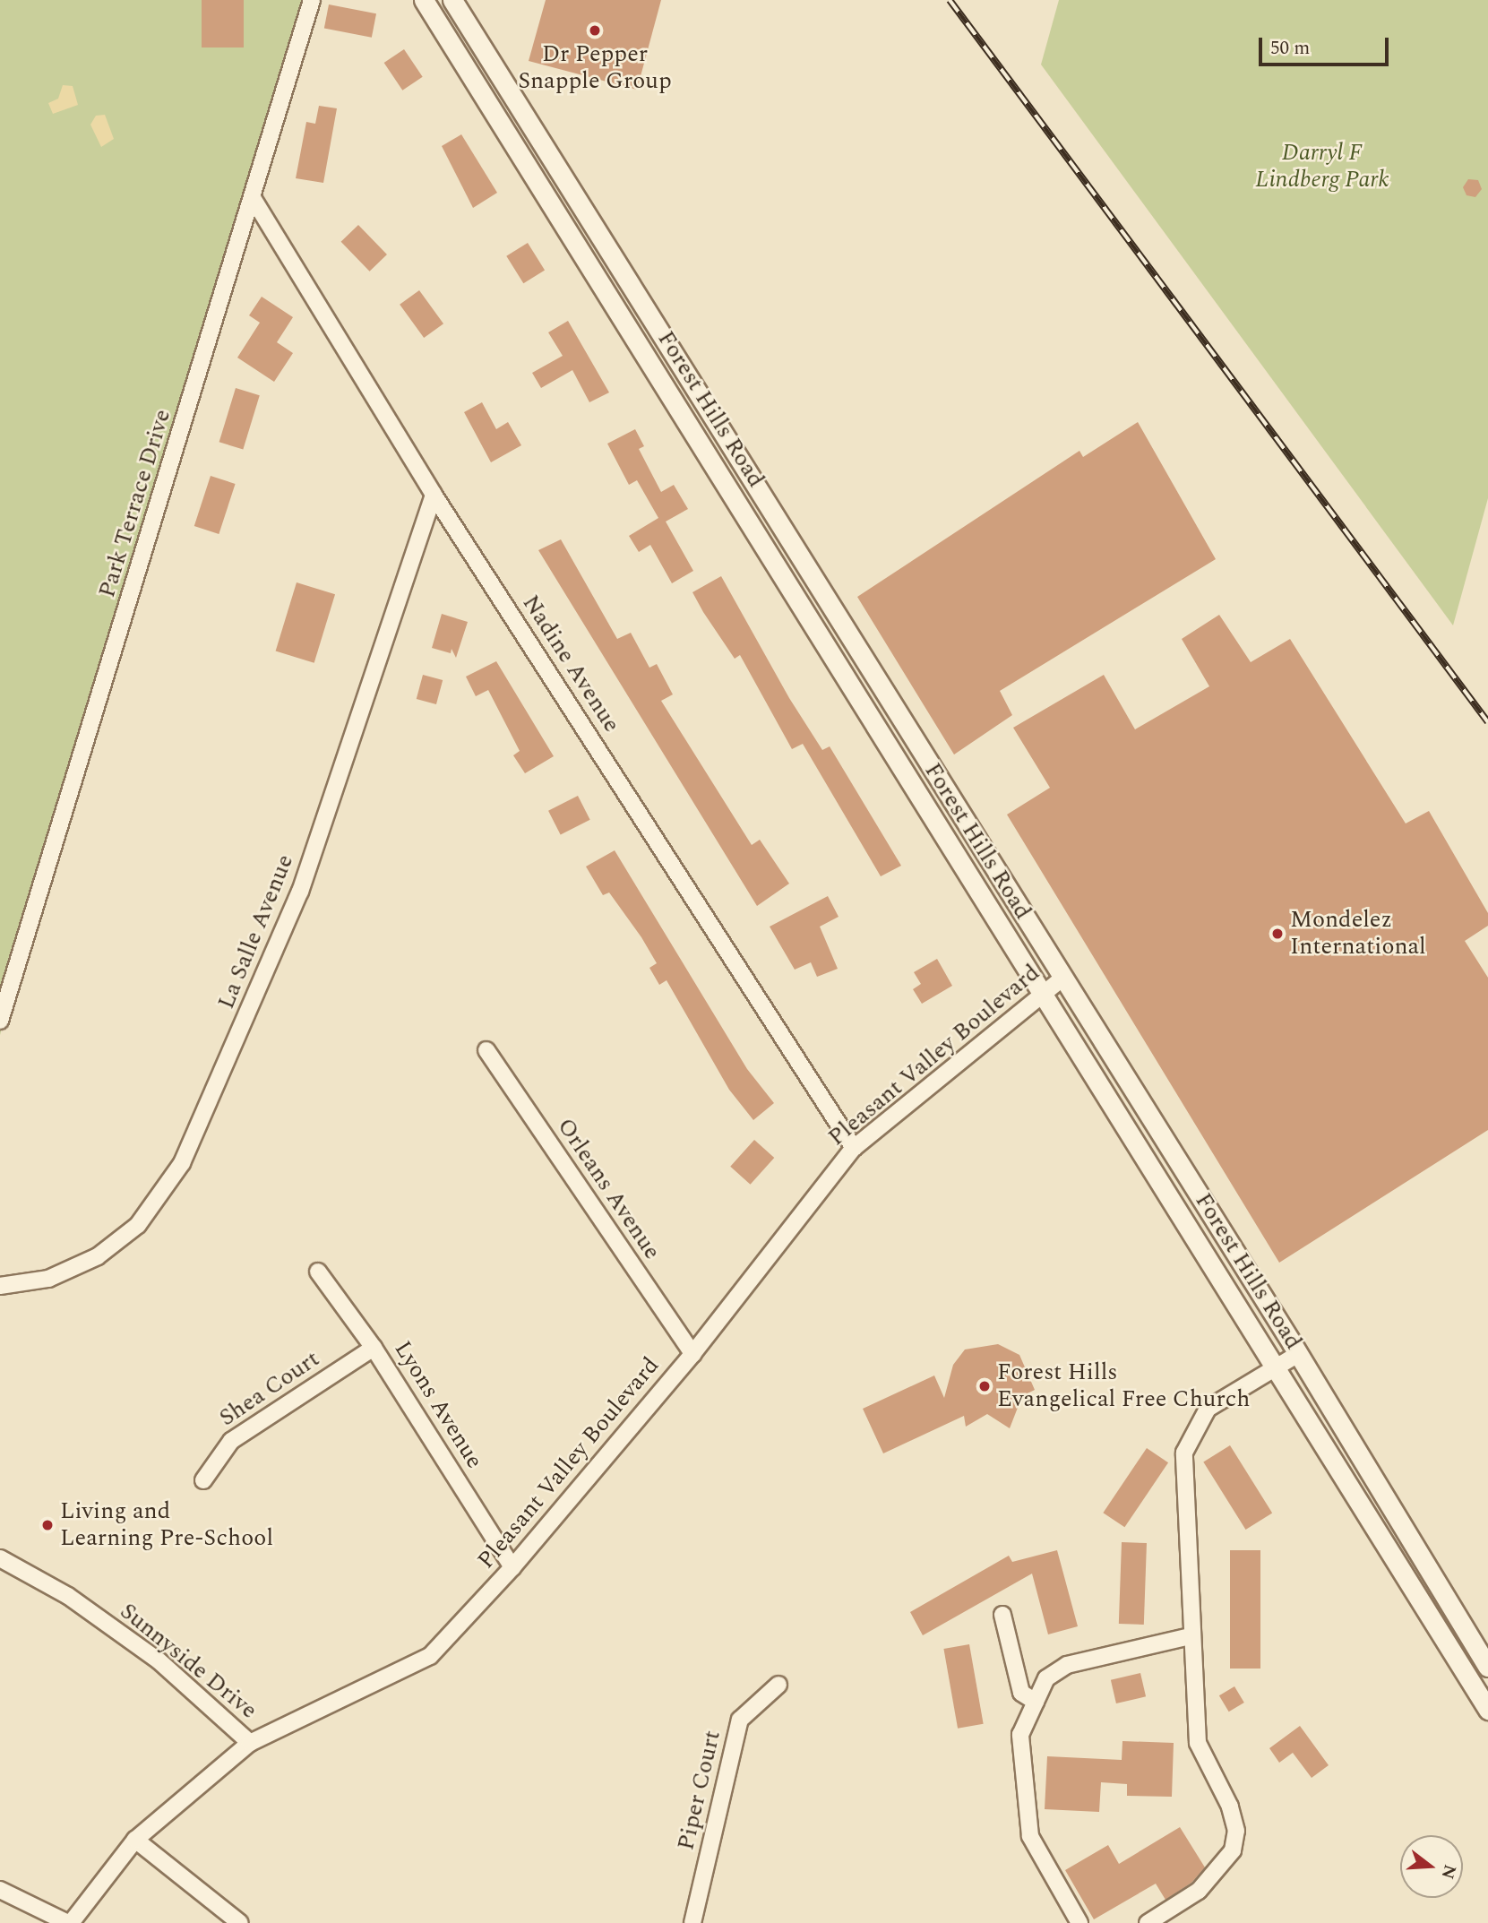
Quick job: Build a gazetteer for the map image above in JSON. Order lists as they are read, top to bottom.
{
  "streets": {
    "street": [
      "Forest Hills Road",
      "Park Terrace Drive",
      "Nadine Avenue",
      "La Salle Avenue",
      "Pleasant Valley Boulevard",
      "Orleans Avenue",
      "Shea Court",
      "Lyons Avenue",
      "Sunnyside Drive",
      "Piper Court"
    ]
  },
  "crossings": [
    ["Forest Hills Road", "Pleasant Valley Boulevard"],
    ["Park Terrace Drive", "Nadine Avenue"],
    ["Nadine Avenue", "La Salle Avenue"],
    ["Nadine Avenue", "Pleasant Valley Boulevard"],
    ["Pleasant Valley Boulevard", "Orleans Avenue"],
    ["Pleasant Valley Boulevard", "Lyons Avenue"],
    ["Pleasant Valley Boulevard", "Sunnyside Drive"],
    ["Shea Court", "Lyons Avenue"]
  ],
  "parks": ["Darryl F Lindberg Park"],
  "places": [
    "Dr Pepper Snapple Group",
    "Mondelez International",
    "Forest Hills Evangelical Free Church",
    "Living and Learning Pre-School"
  ],
  "scale_bar": "50 m",
  "north": "right"
}
